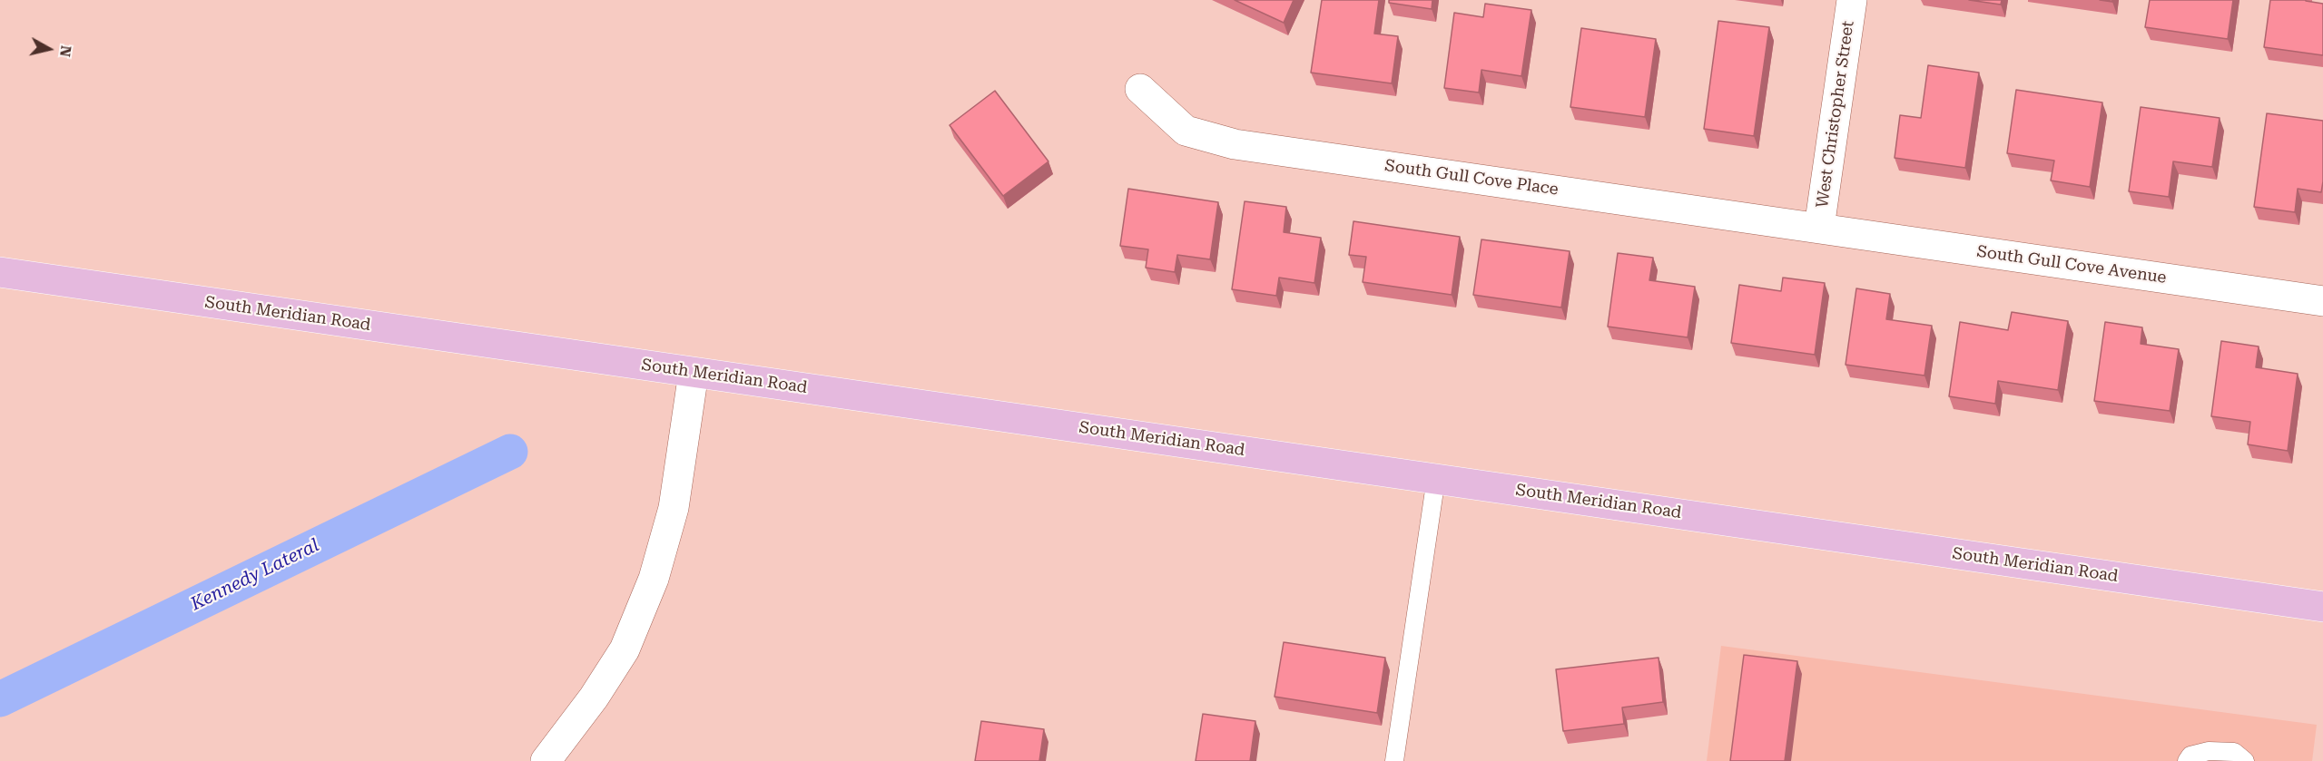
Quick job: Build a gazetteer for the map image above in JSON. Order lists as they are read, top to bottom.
{
  "streets": {
    "main road": ["South Meridian Road"],
    "street": ["West Christopher Street", "South Gull Cove Place", "South Gull Cove Avenue"]
  },
  "crossings": [
    ["West Christopher Street", "South Gull Cove Place"],
    ["West Christopher Street", "South Gull Cove Avenue"],
    ["South Gull Cove Place", "South Gull Cove Avenue"]
  ],
  "water": ["Kennedy Lateral"],
  "north": "right"
}
